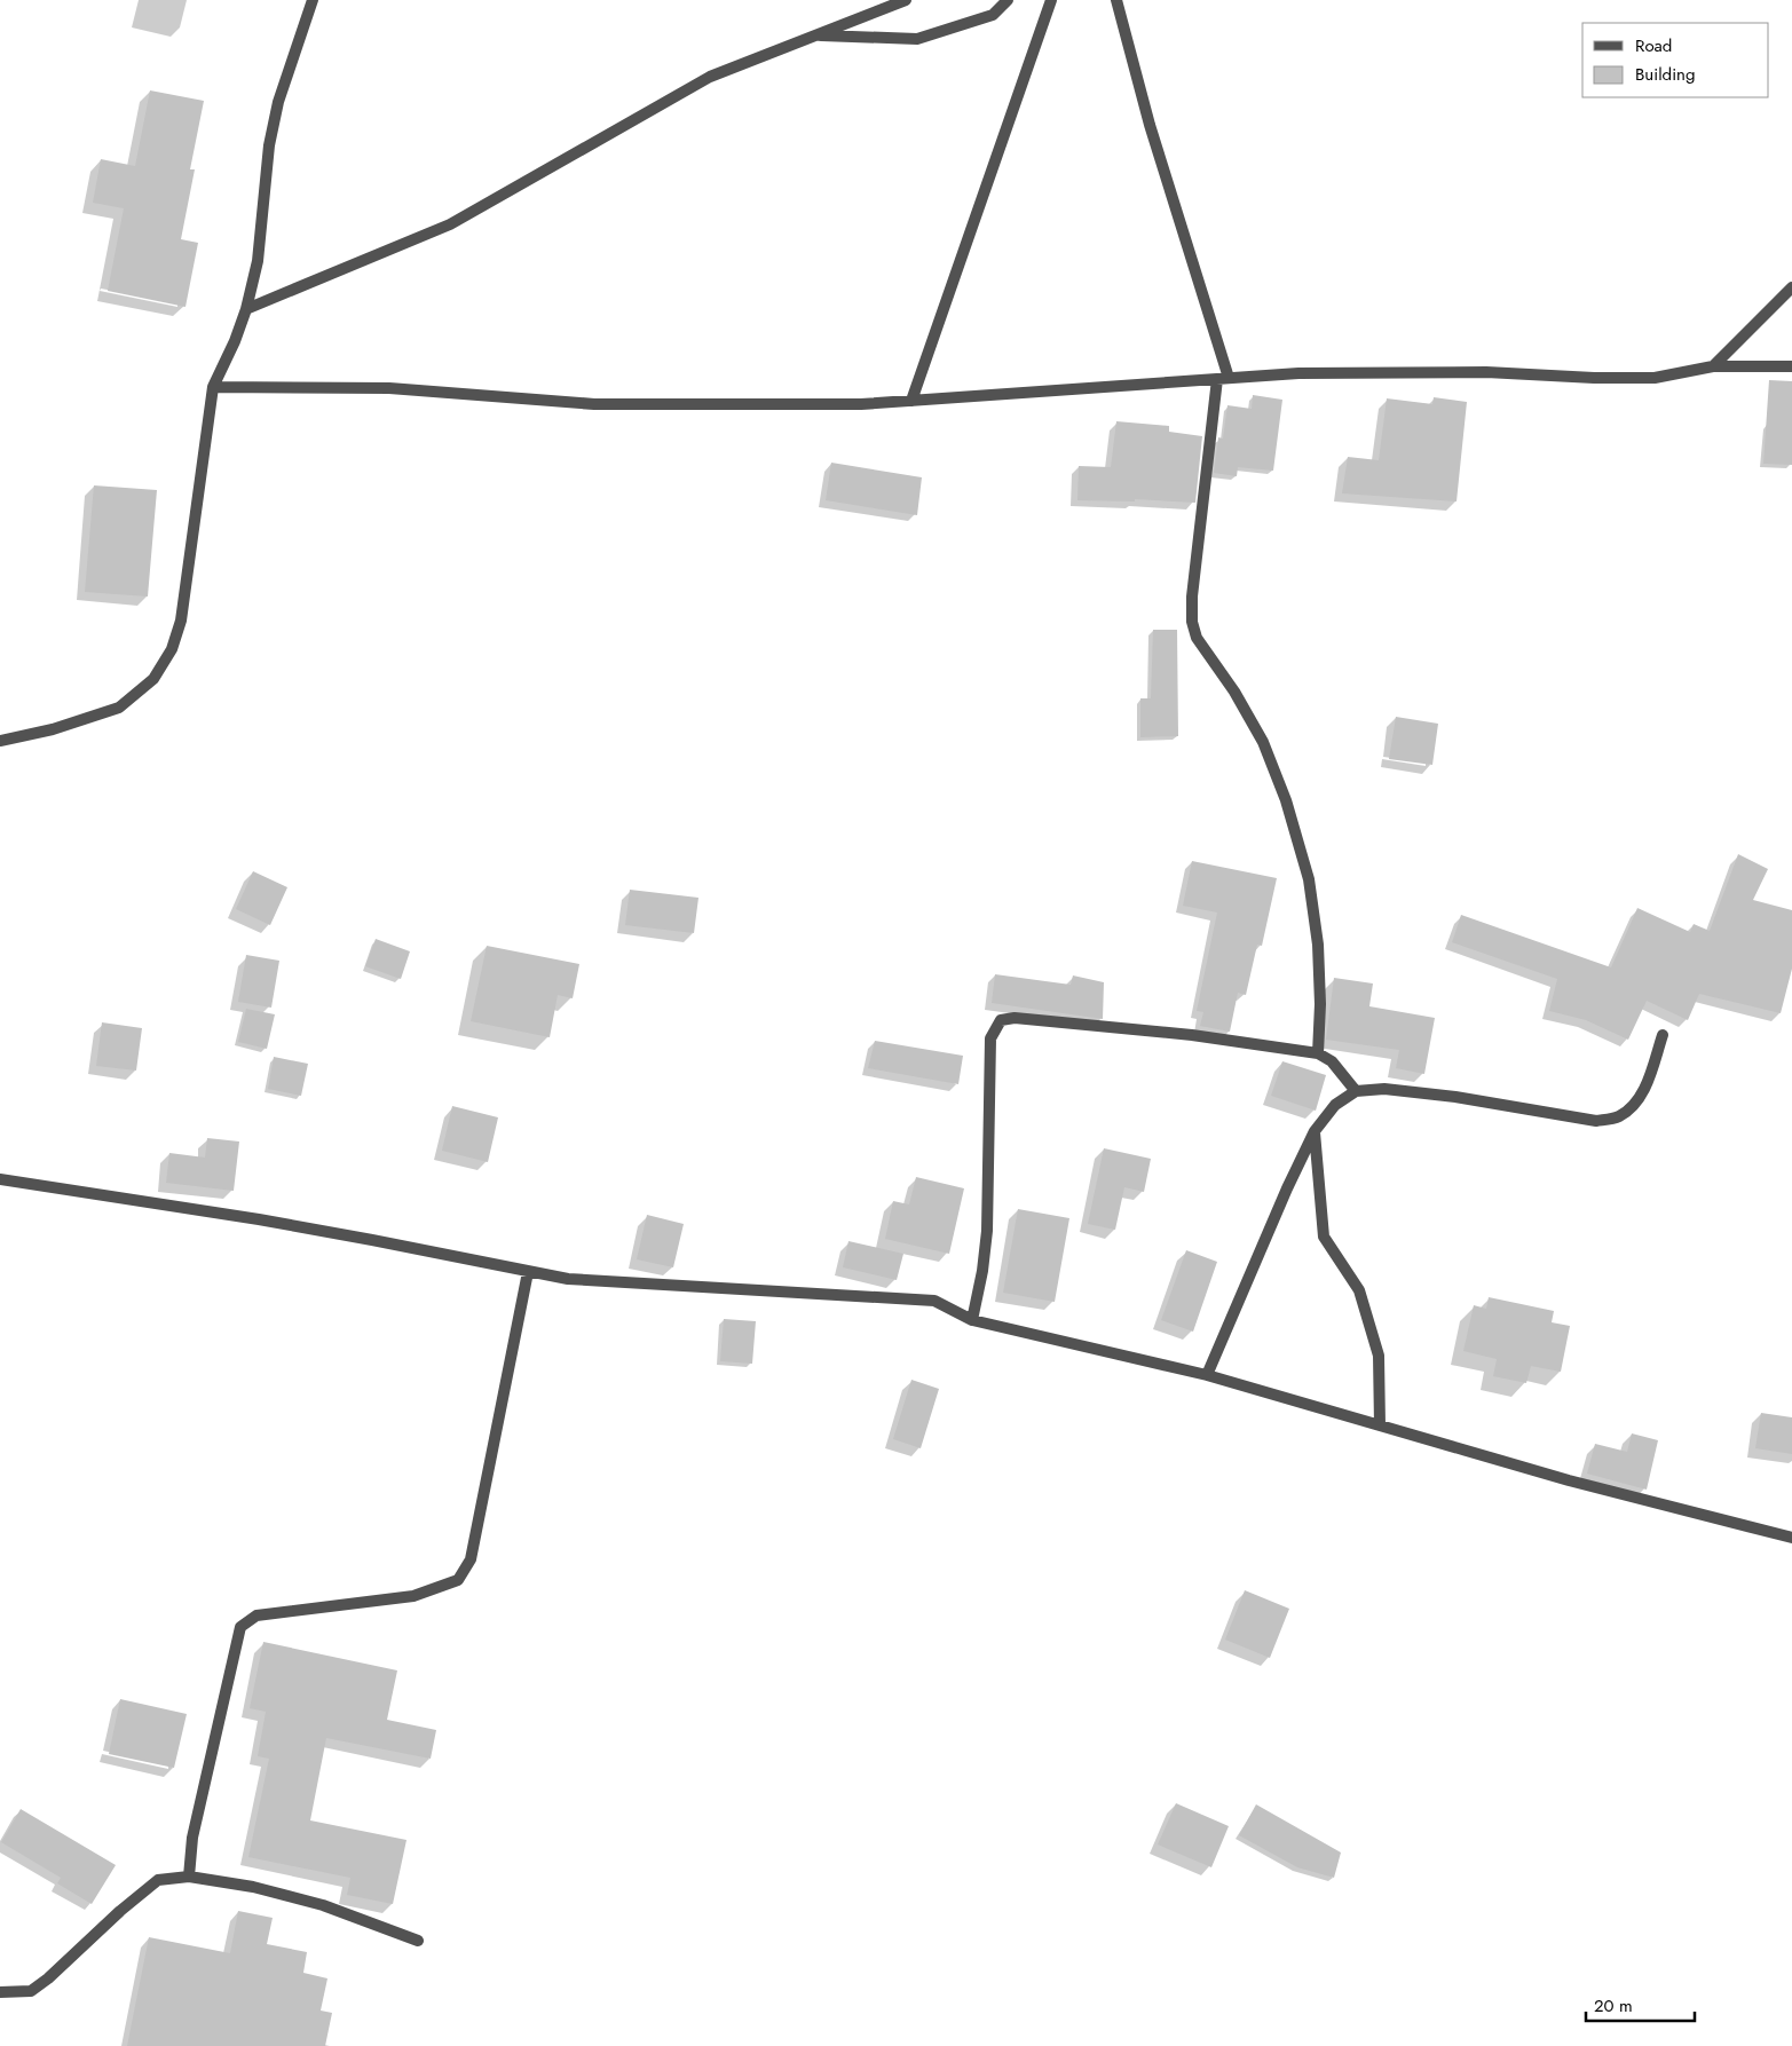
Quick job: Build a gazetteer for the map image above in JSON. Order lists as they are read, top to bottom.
{
  "legend": ["Road", "Building"],
  "scale_bar": "20 m"
}
